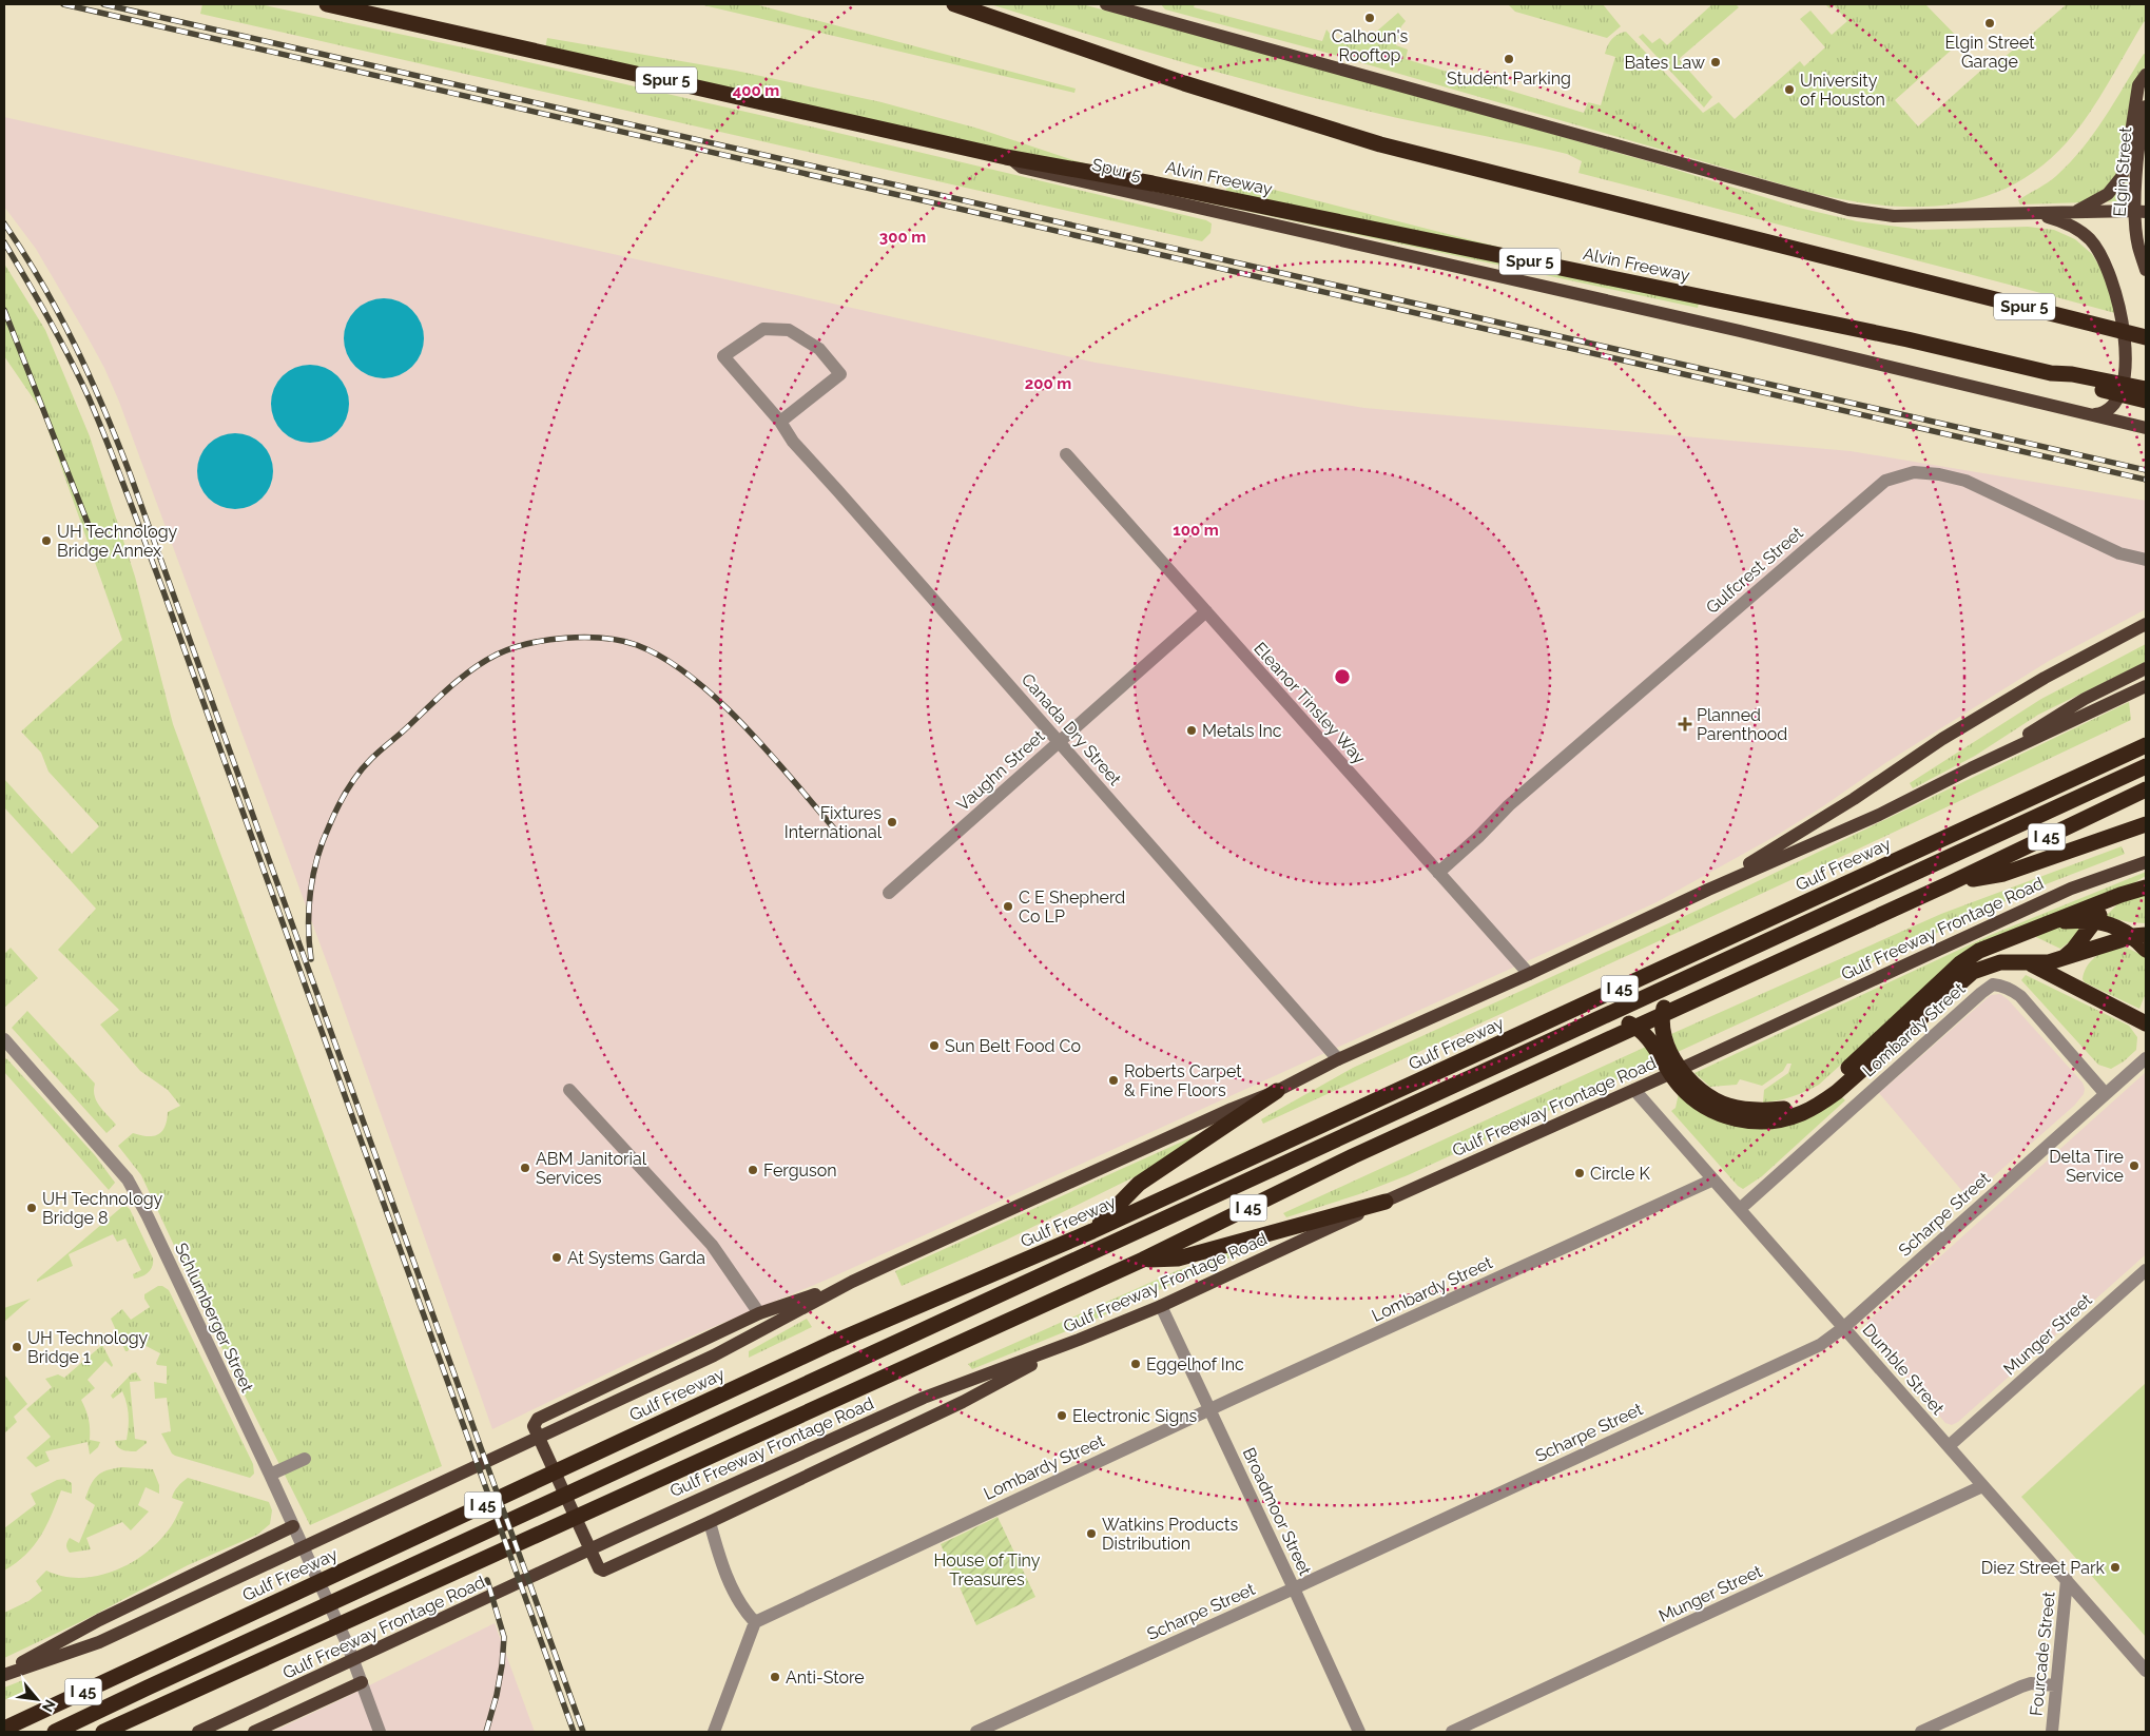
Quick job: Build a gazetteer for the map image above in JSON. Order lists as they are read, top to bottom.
{
  "streets": {
    "highway": [
      "Spur 5",
      "Alvin Freeway",
      "I 45",
      "Gulf Freeway"
    ],
    "main road": ["Elgin Street", "Gulf Freeway Frontage Road"],
    "street": [
      "Gulfcrest Street",
      "Eleanor Tinsley Way",
      "Canada Dry Street",
      "Vaughn Street",
      "Lombardy Street",
      "Scharpe Street",
      "Schlumberger Street",
      "Munger Street",
      "Dumble Street",
      "Broadmoor Street",
      "Fourcade Street"
    ]
  },
  "crossings": [
    ["Spur 5", "Alvin Freeway"],
    ["Gulfcrest Street", "Eleanor Tinsley Way"],
    ["Eleanor Tinsley Way", "Vaughn Street"],
    ["Canada Dry Street", "Vaughn Street"],
    ["Gulf Freeway Frontage Road", "Dumble Street"],
    ["Gulf Freeway Frontage Road", "Broadmoor Street"],
    ["Lombardy Street", "Scharpe Street"],
    ["Lombardy Street", "Dumble Street"],
    ["Lombardy Street", "Broadmoor Street"],
    ["Scharpe Street", "Dumble Street"],
    ["Scharpe Street", "Broadmoor Street"],
    ["Munger Street", "Dumble Street"],
    ["Dumble Street", "Fourcade Street"]
  ],
  "parks": ["House of Tiny Treasures"],
  "places": {
    "other": [
      "Calhoun's Rooftop",
      "Elgin Street Garage",
      "Student Parking",
      "Bates Law",
      "University of Houston",
      "UH Technology Bridge Annex",
      "Metals Inc",
      "Fixtures International",
      "C E Shepherd Co LP",
      "Sun Belt Food Co",
      "Roberts Carpet & Fine Floors",
      "Delta Tire Service",
      "ABM Janitorial Services",
      "Ferguson",
      "Circle K",
      "UH Technology Bridge 8",
      "At Systems Garda",
      "UH Technology Bridge 1",
      "Eggelhof Inc",
      "Electronic Signs",
      "Watkins Products Distribution",
      "Diez Street Park",
      "Anti-Store"
    ],
    "health": ["Planned Parenthood"]
  },
  "north": "bottom right",
  "rings": [
    "400 m",
    "300 m",
    "200 m",
    "100 m"
  ]
}
